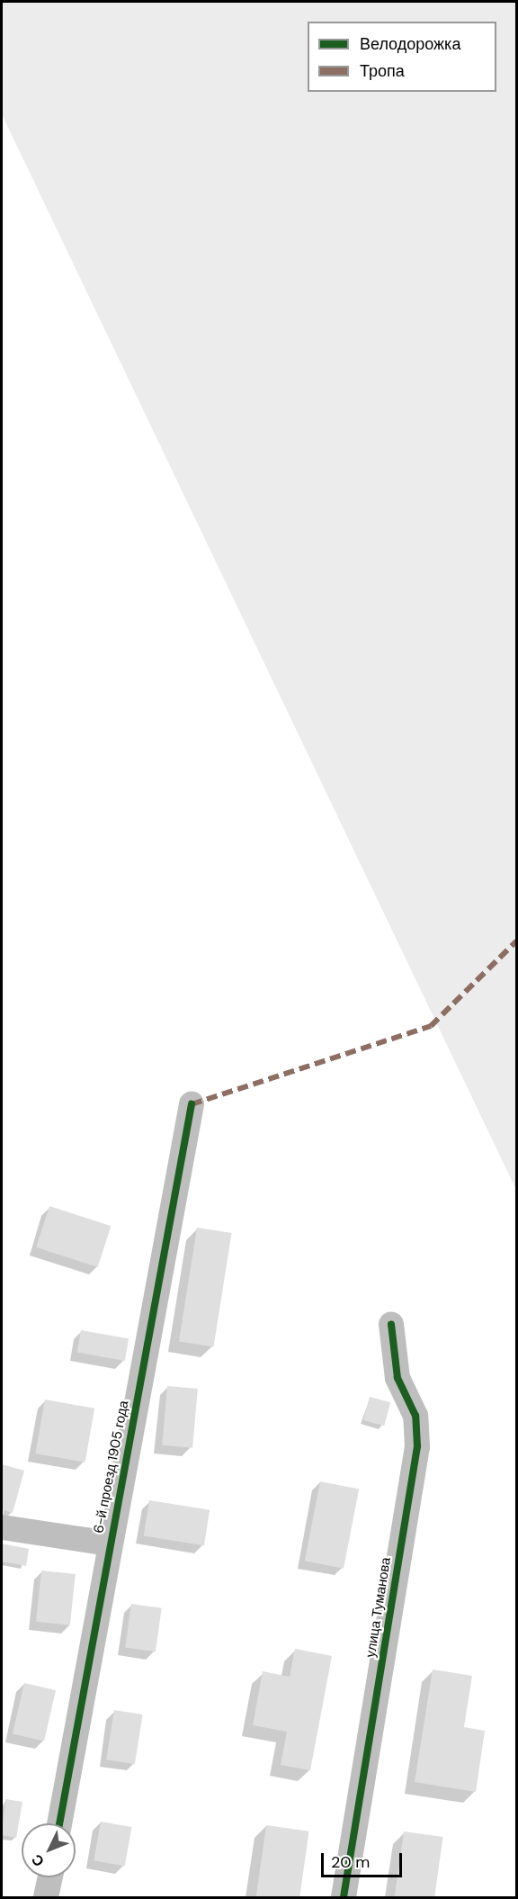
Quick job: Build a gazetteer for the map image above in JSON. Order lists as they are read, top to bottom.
{
  "streets": {
    "street": ["6-й проезд 1905 года", "улица Туманова"]
  },
  "legend": ["Велодорожка", "Тропа"],
  "scale_bar": "20 m",
  "north": "bottom left"
}
